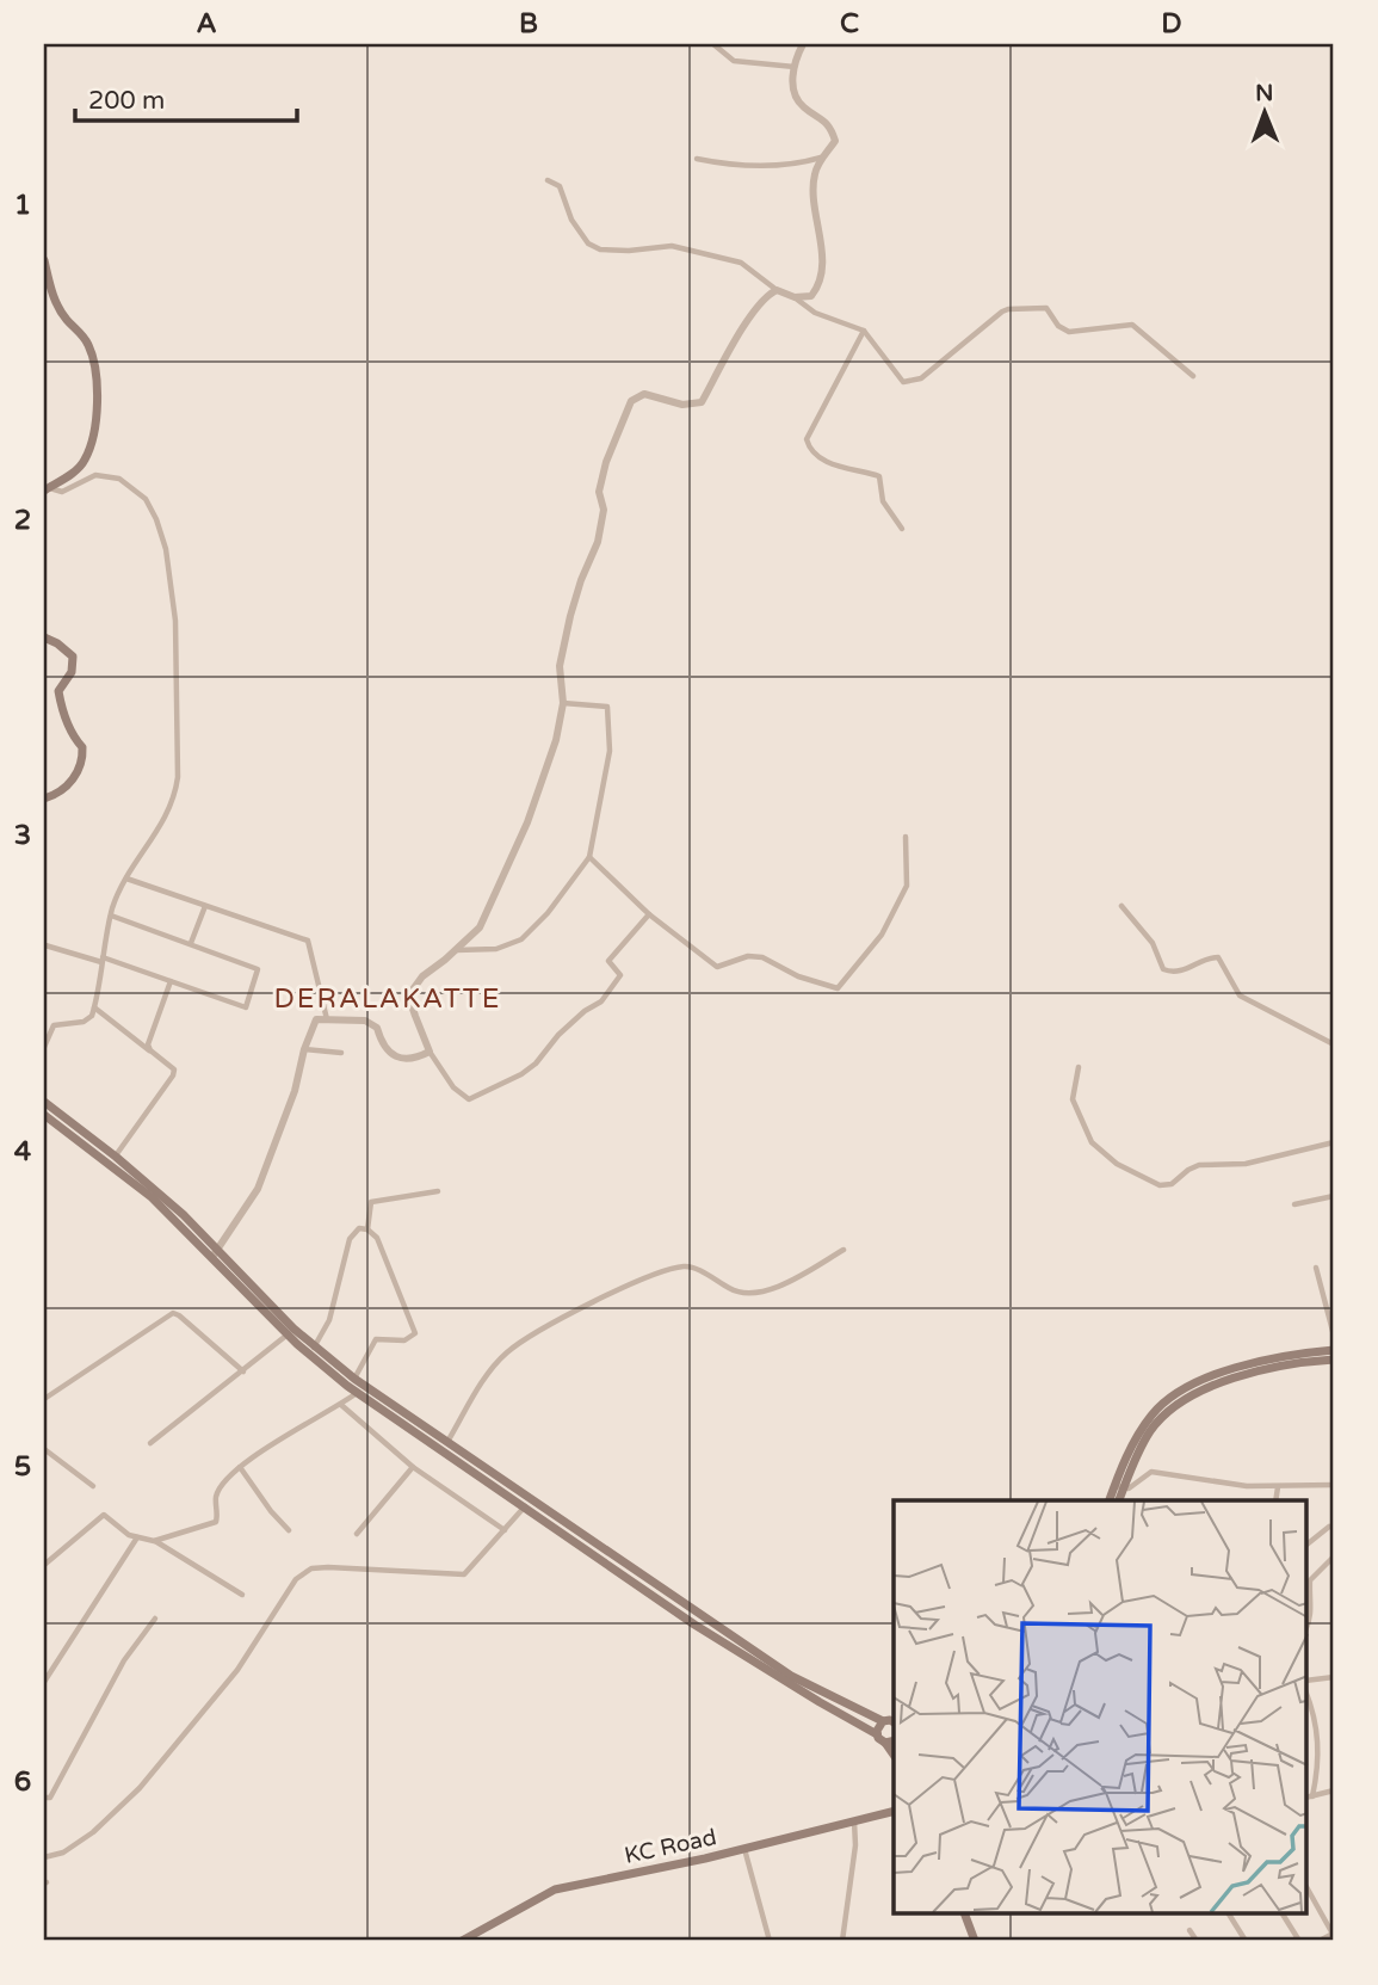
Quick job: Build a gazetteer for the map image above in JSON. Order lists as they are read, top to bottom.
{
  "streets": {
    "main road": ["KC Road"]
  },
  "districts": ["DERALAKATTE"],
  "scale_bar": "200 m",
  "north": "top",
  "grid": {
    "columns": [
      "A",
      "B",
      "C",
      "D"
    ],
    "rows": [
      "1",
      "2",
      "3",
      "4",
      "5",
      "6"
    ]
  }
}
